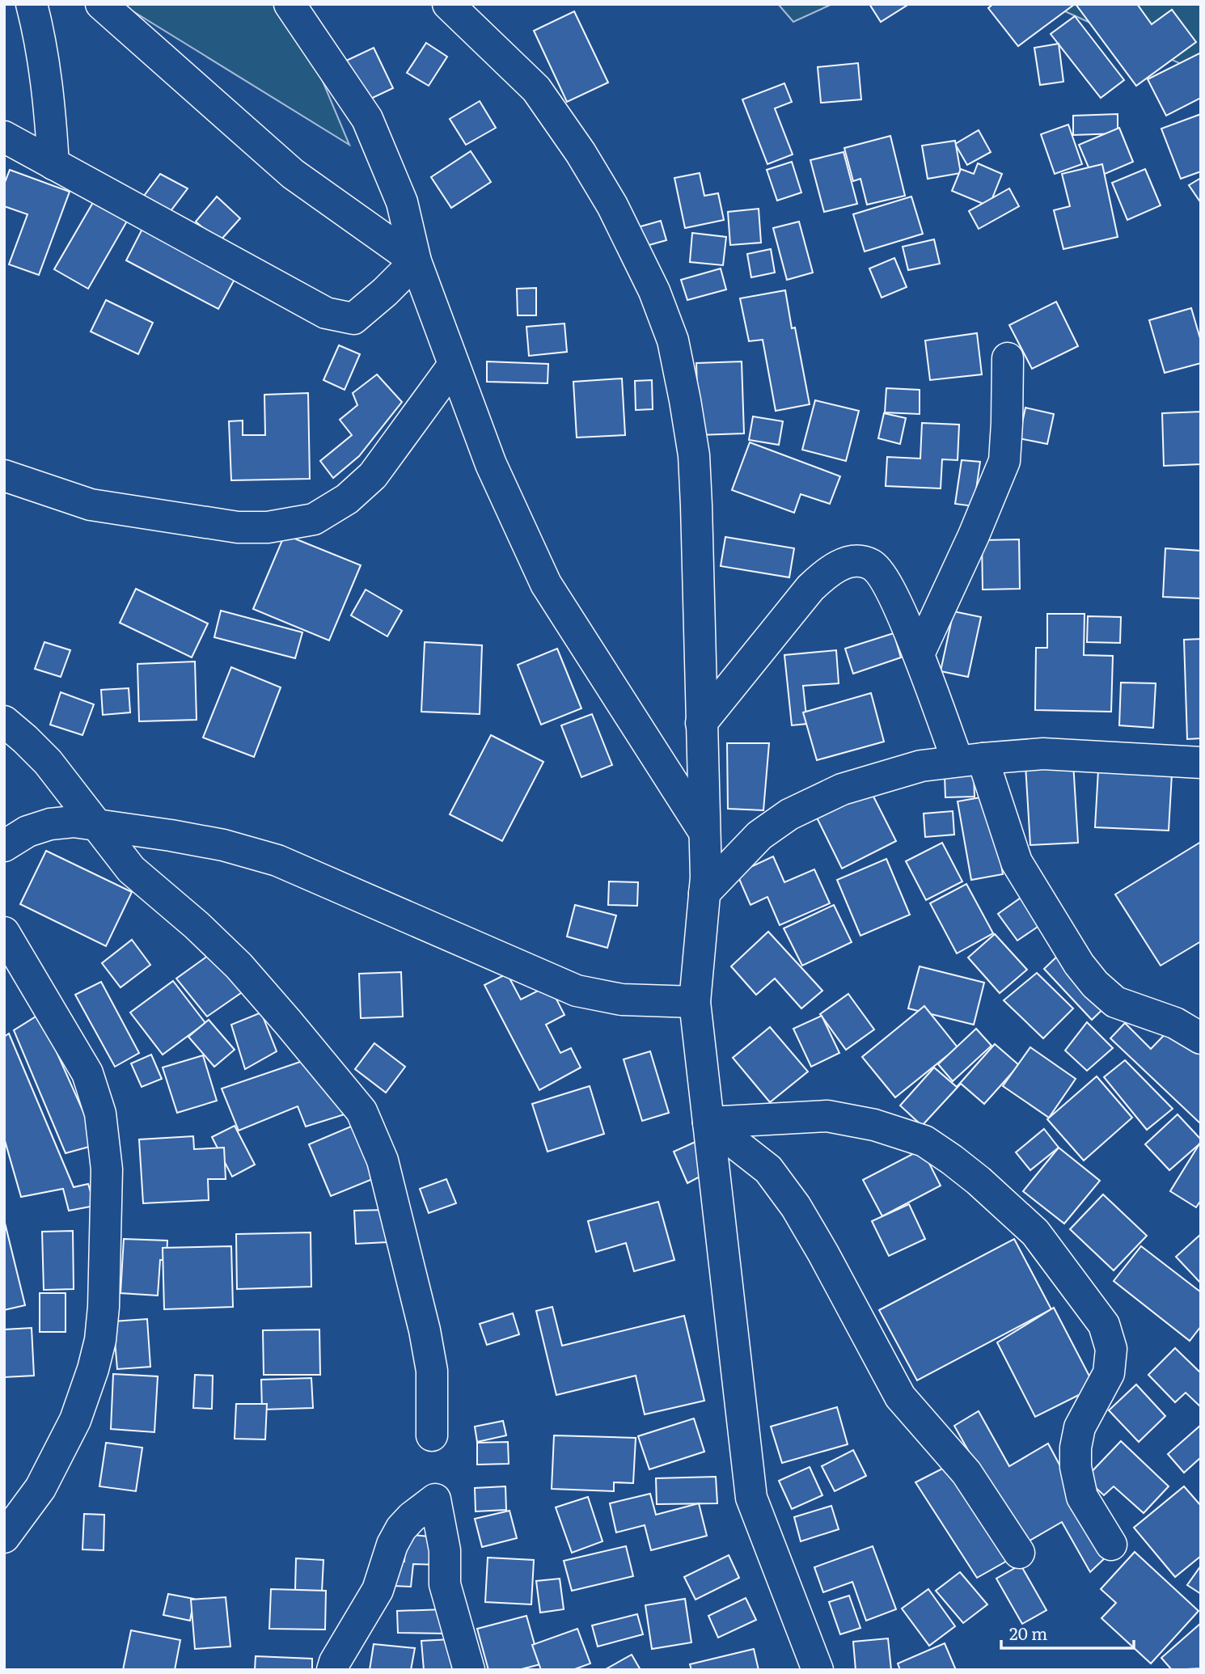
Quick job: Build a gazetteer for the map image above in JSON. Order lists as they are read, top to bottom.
{
  "scale_bar": "20 m"
}
